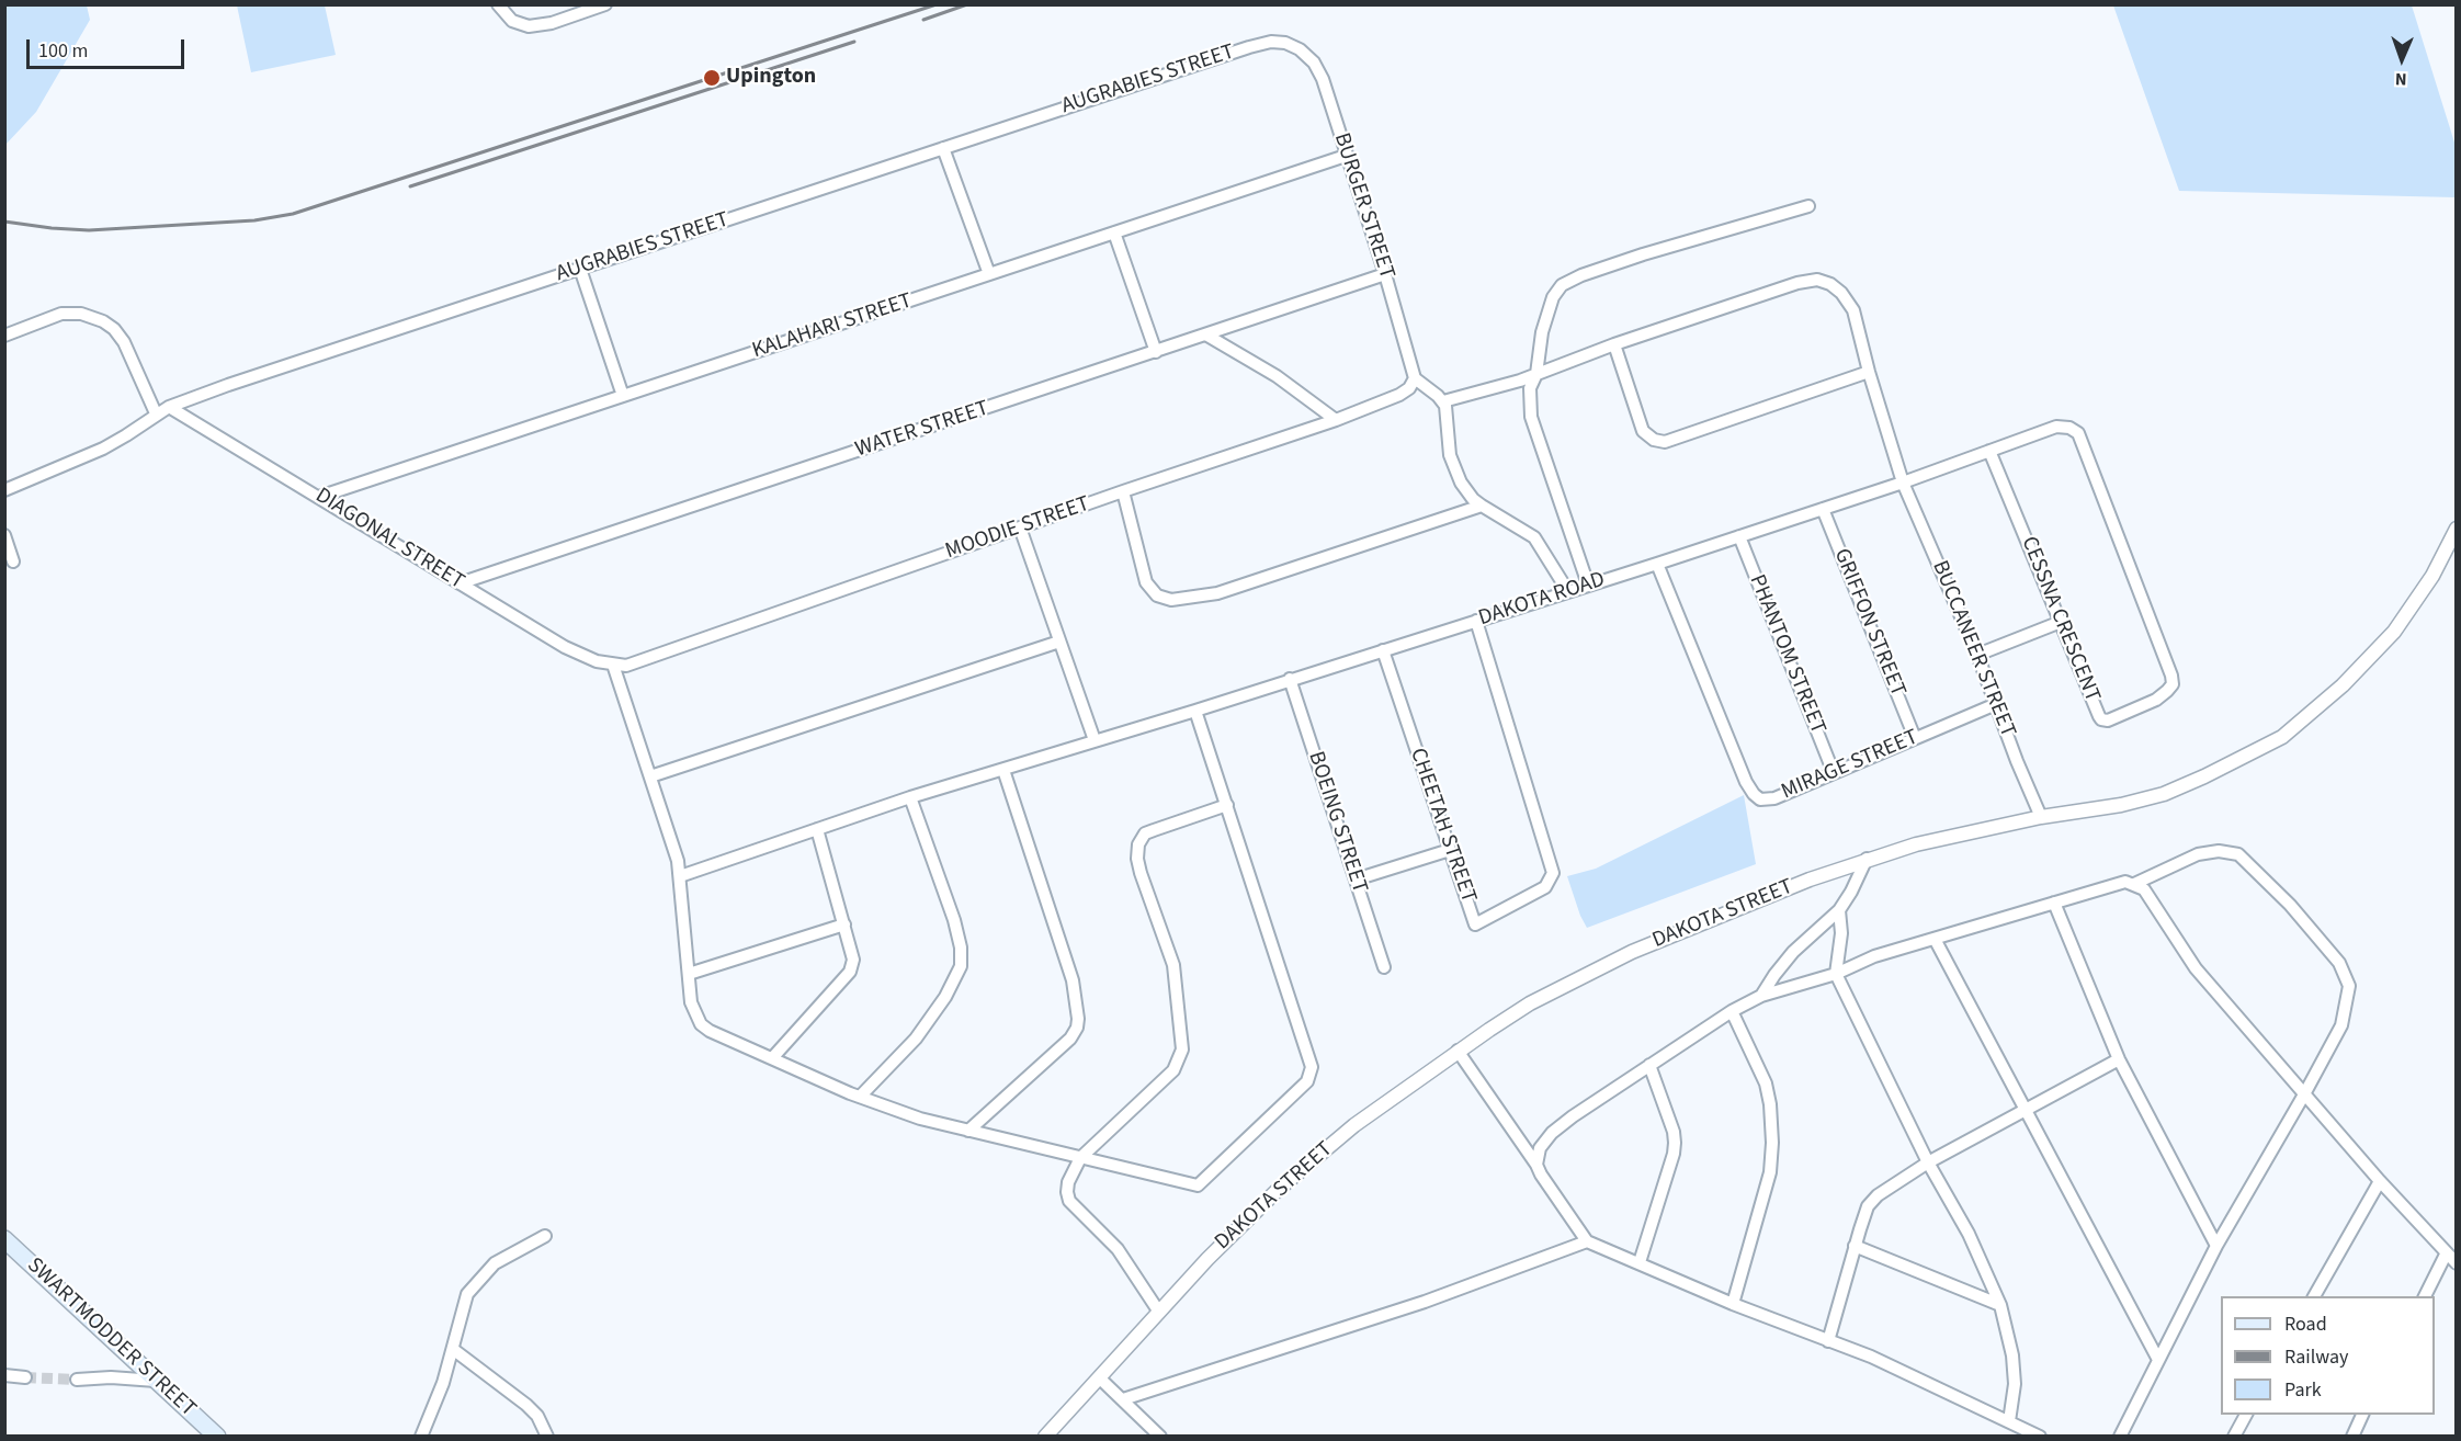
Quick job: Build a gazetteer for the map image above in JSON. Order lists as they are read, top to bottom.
{
  "streets": {
    "main road": ["SWARTMODDER STREET"],
    "street": [
      "AUGRABIES STREET",
      "BURGER STREET",
      "KALAHARI STREET",
      "WATER STREET",
      "MOODIE STREET",
      "DIAGONAL STREET",
      "DAKOTA ROAD",
      "CESSNA CRESCENT",
      "GRIFFON STREET",
      "BUCCANEER STREET",
      "PHANTOM STREET",
      "MIRAGE STREET",
      "BOEING STREET",
      "CHEETAH STREET",
      "DAKOTA STREET"
    ]
  },
  "crossings": [
    ["AUGRABIES STREET", "BURGER STREET"],
    ["AUGRABIES STREET", "DIAGONAL STREET"],
    ["BURGER STREET", "KALAHARI STREET"],
    ["BURGER STREET", "WATER STREET"],
    ["BURGER STREET", "MOODIE STREET"],
    ["KALAHARI STREET", "DIAGONAL STREET"],
    ["WATER STREET", "DIAGONAL STREET"],
    ["MOODIE STREET", "DIAGONAL STREET"],
    ["DAKOTA ROAD", "CESSNA CRESCENT"],
    ["DAKOTA ROAD", "GRIFFON STREET"],
    ["DAKOTA ROAD", "BUCCANEER STREET"],
    ["DAKOTA ROAD", "PHANTOM STREET"],
    ["DAKOTA ROAD", "MIRAGE STREET"],
    ["DAKOTA ROAD", "BOEING STREET"],
    ["DAKOTA ROAD", "CHEETAH STREET"],
    ["GRIFFON STREET", "MIRAGE STREET"],
    ["BUCCANEER STREET", "MIRAGE STREET"],
    ["BUCCANEER STREET", "DAKOTA STREET"],
    ["PHANTOM STREET", "MIRAGE STREET"]
  ],
  "places": ["Upington"],
  "legend": ["Road", "Railway", "Park"],
  "scale_bar": "100 m",
  "north": "bottom"
}
